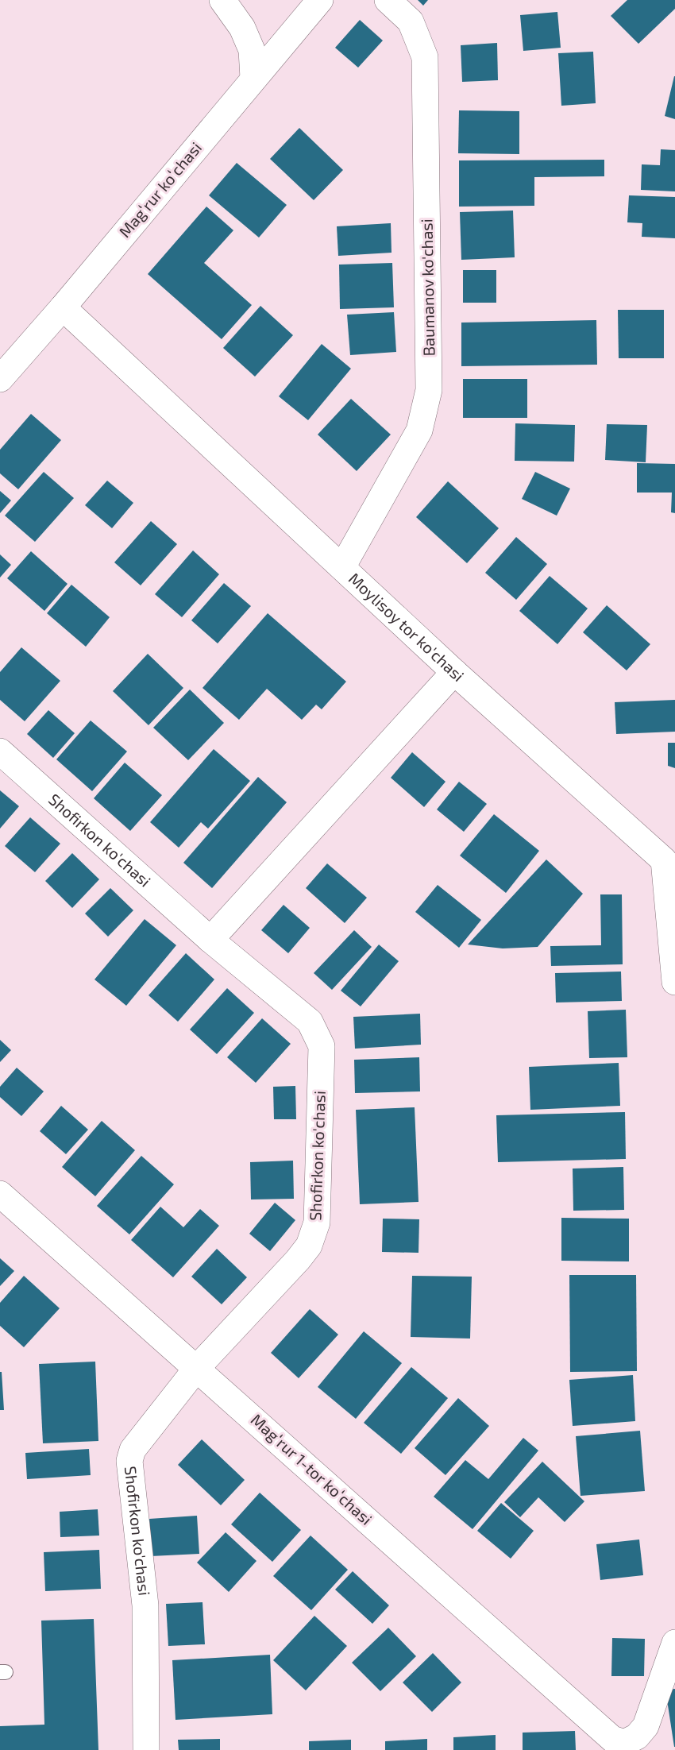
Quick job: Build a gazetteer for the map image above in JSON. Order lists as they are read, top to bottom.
{
  "streets": {
    "street": [
      "Magʻrur koʻchasi",
      "Baumanov ko'chasi",
      "Moylisoy tor ko'chasi",
      "Shofirkon ko'chasi",
      "Magʻrur 1-tor koʻchasi"
    ]
  },
  "crossings": [
    ["Magʻrur koʻchasi", "Moylisoy tor ko'chasi"],
    ["Baumanov ko'chasi", "Moylisoy tor ko'chasi"],
    ["Shofirkon ko'chasi", "Magʻrur 1-tor koʻchasi"]
  ]
}
